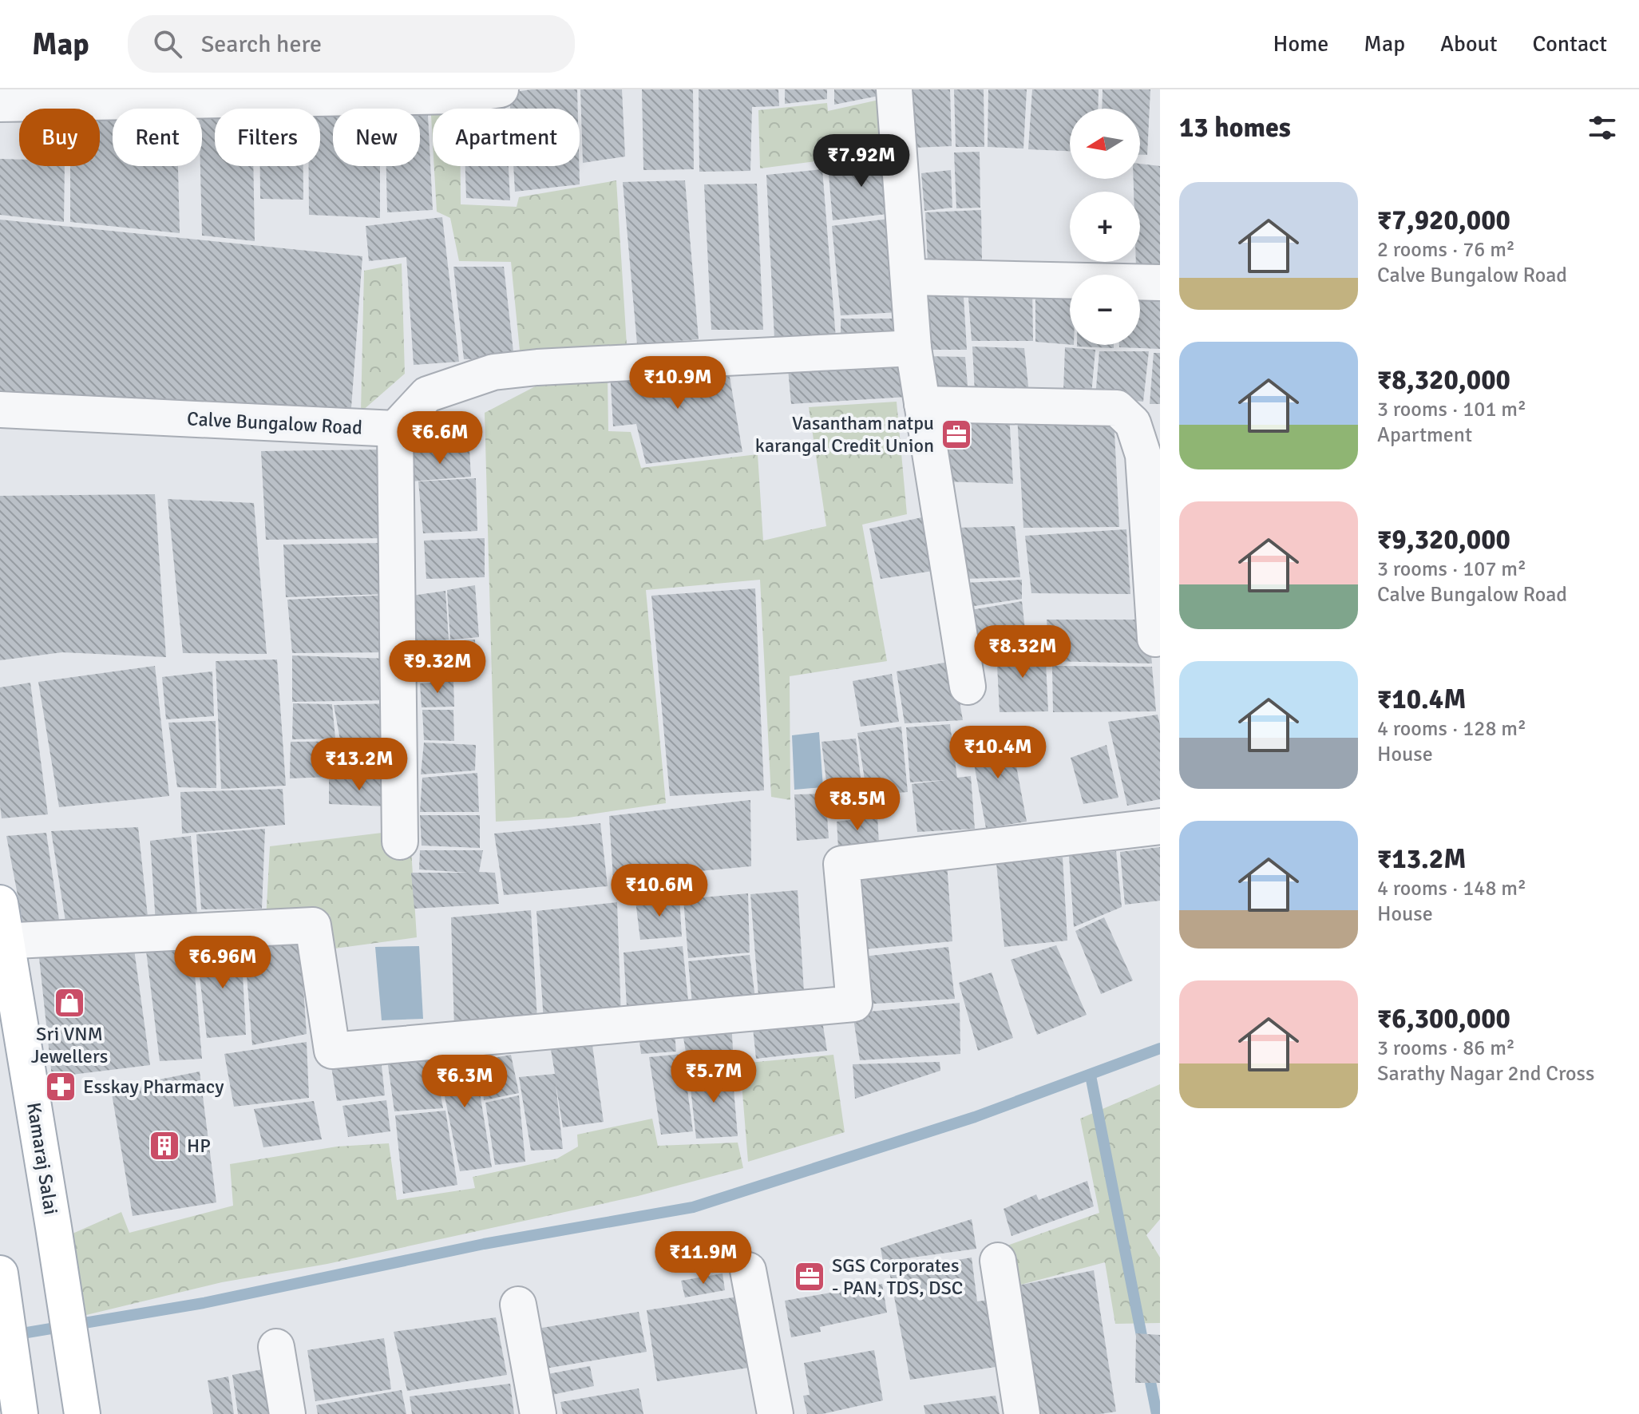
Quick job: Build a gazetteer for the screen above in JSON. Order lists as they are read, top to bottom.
{
  "streets": {
    "main road": ["Kamaraj Salai"],
    "street": ["Calve Bungalow Road"]
  },
  "places": {
    "office": ["Vasantham natpu karangal Credit Union", "SGS Corporates - PAN, TDS, DSC"],
    "shop": ["Sri VNM Jewellers"],
    "pharmacy": ["Esskay Pharmacy"],
    "building": ["HP"]
  },
  "north": "left",
  "page": {
    "header": "Map",
    "search": "Search here",
    "nav": [
      "Home",
      "Map",
      "About",
      "Contact"
    ],
    "heading": "13 homes",
    "map_buttons": ["+", "−"],
    "chip": [
      "Buy",
      "Rent",
      "Filters",
      "New",
      "Apartment"
    ],
    "price": [
      "₹7.92M",
      "₹10.9M",
      "₹6.6M",
      "₹8.32M",
      "₹9.32M",
      "₹10.4M",
      "₹13.2M",
      "₹8.5M",
      "₹10.6M",
      "₹6.96M",
      "₹5.7M",
      "₹6.3M",
      "₹11.9M"
    ],
    "list": [
      {
        "name": "₹7,920,000",
        "note": "2 rooms · 76 m² · Calve Bungalow Road"
      },
      {
        "name": "₹8,320,000",
        "note": "3 rooms · 101 m² · Apartment"
      },
      {
        "name": "₹9,320,000",
        "note": "3 rooms · 107 m² · Calve Bungalow Road"
      },
      {
        "name": "₹10.4M",
        "note": "4 rooms · 128 m² · House"
      },
      {
        "name": "₹13.2M",
        "note": "4 rooms · 148 m² · House"
      },
      {
        "name": "₹6,300,000",
        "note": "3 rooms · 86 m² · Sarathy Nagar 2nd Cross"
      }
    ]
  }
}
